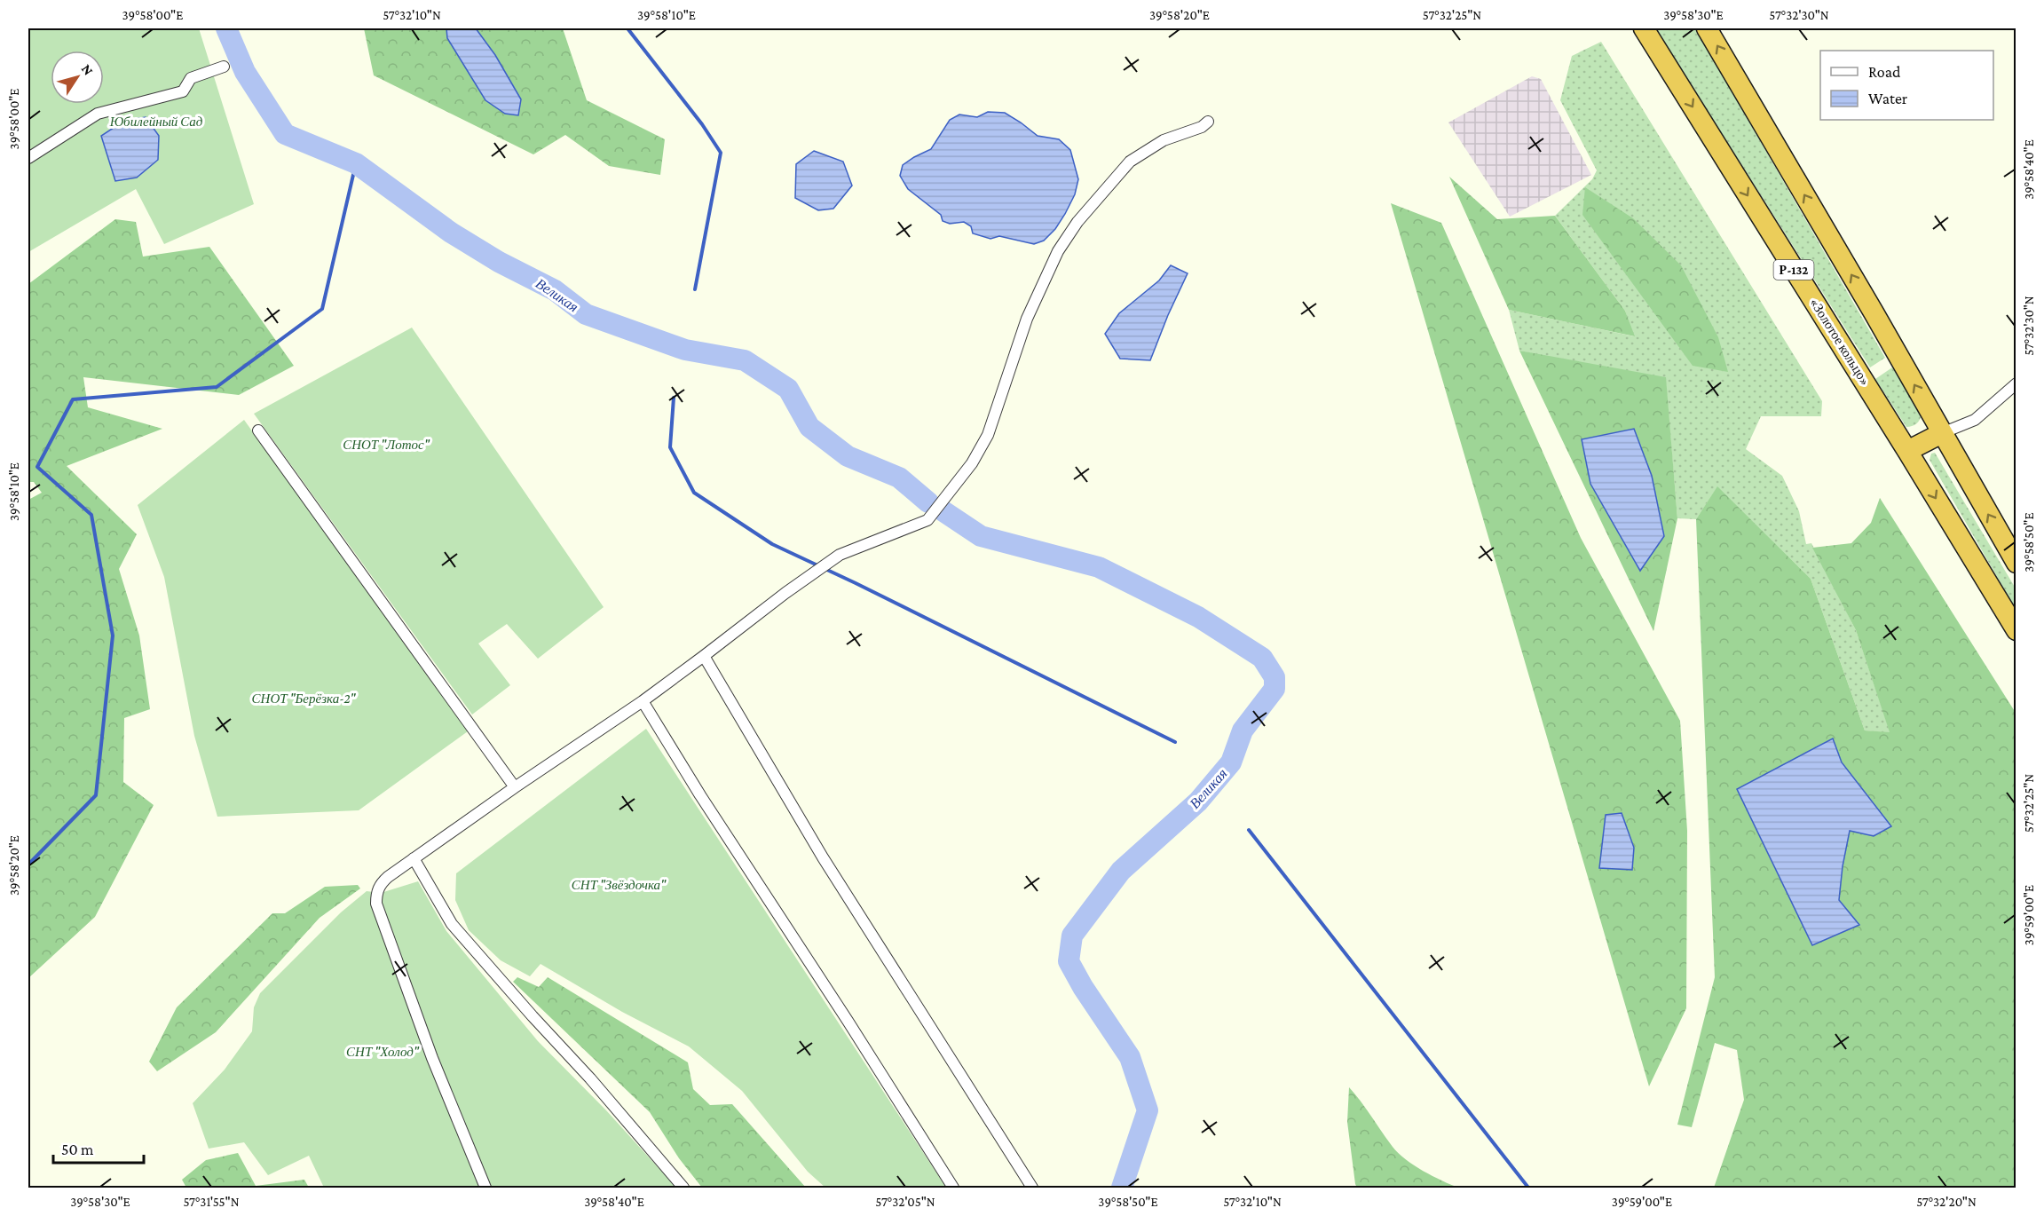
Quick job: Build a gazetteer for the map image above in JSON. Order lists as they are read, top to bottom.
{
  "streets": {
    "highway": ["Р-132", "«Золотое кольцо»"]
  },
  "water": ["Великая"],
  "parks": [
    "Юбилейный Сад",
    "СНОТ \"Лотос\"",
    "СНОТ \"Берёзка-2\"",
    "СНТ \"Звёздочка\"",
    "СНТ \"Холод\""
  ],
  "legend": ["Road", "Water"],
  "scale_bar": "50 m",
  "north": "top right",
  "coordinates": [
    "39°58'00\"E",
    "57°32'10\"N",
    "39°58'10\"E",
    "39°58'20\"E",
    "57°32'25\"N",
    "39°58'30\"E",
    "57°32'30\"N",
    "39°58'40\"E",
    "39°58'50\"E",
    "39°59'00\"E",
    "57°31'55\"N",
    "57°32'05\"N",
    "57°32'20\"N"
  ]
}
